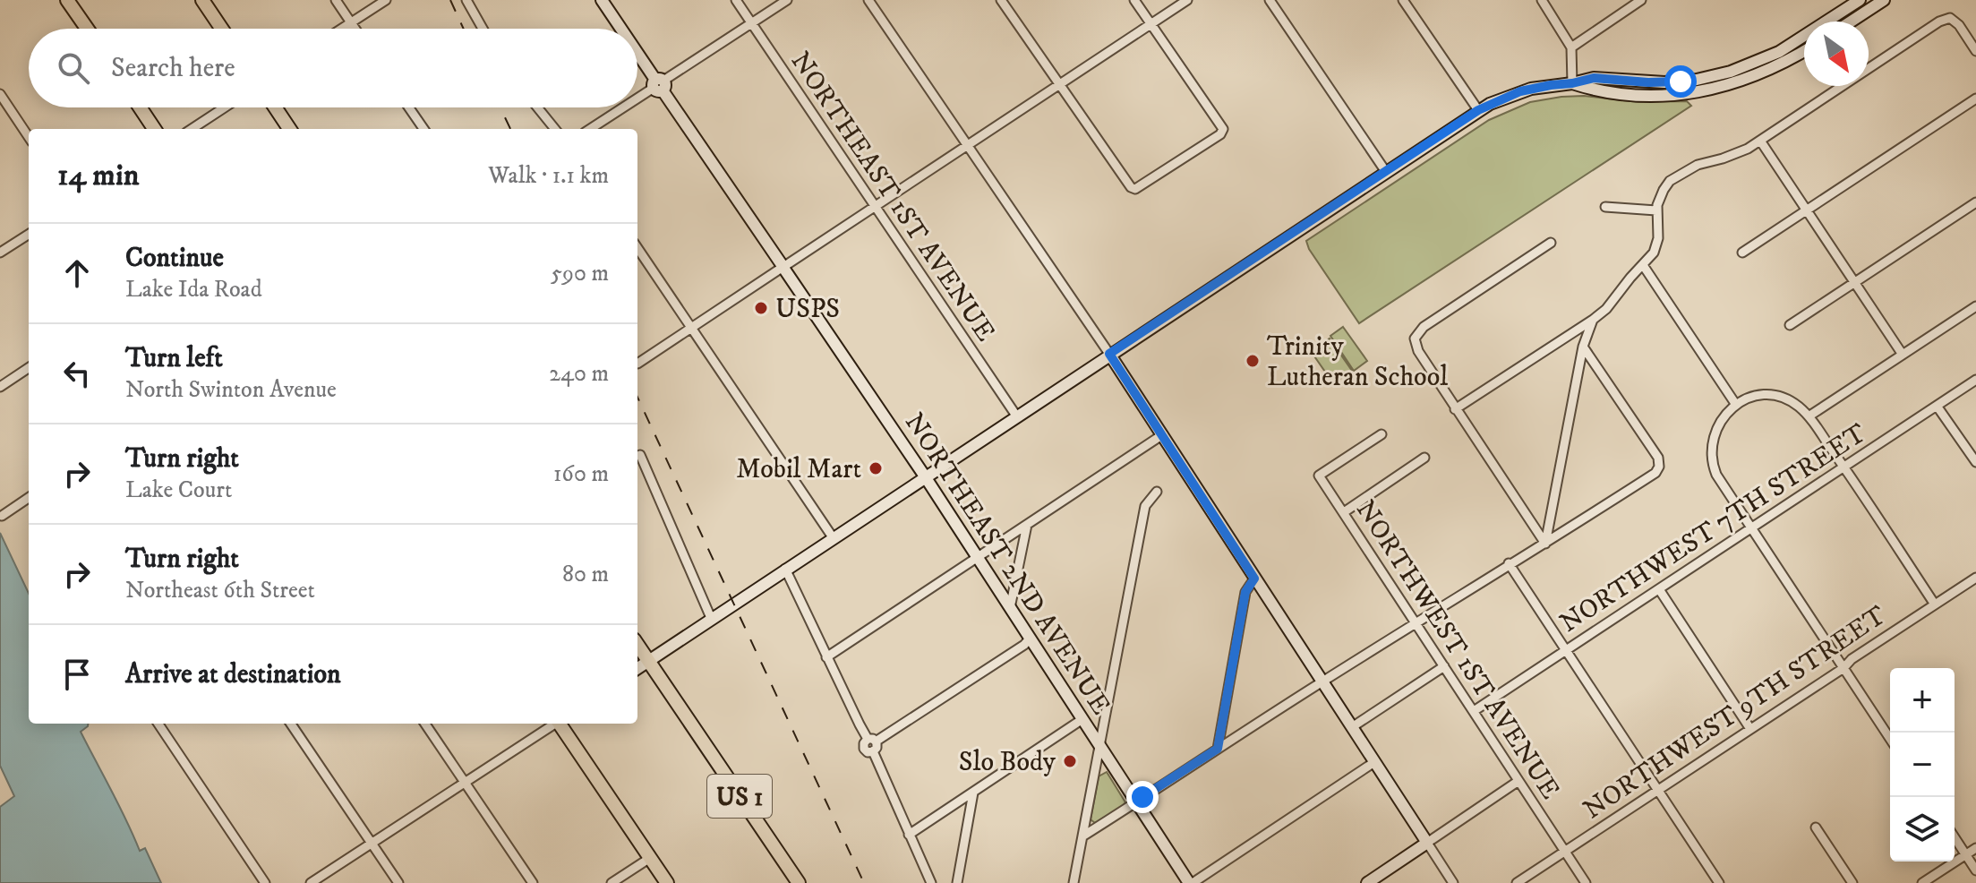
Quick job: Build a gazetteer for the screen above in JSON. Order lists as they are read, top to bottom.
{
  "streets": {
    "main road": ["US 1"],
    "street": [
      "NORTHEAST 1ST AVENUE",
      "NORTHWEST 7TH STREET",
      "NORTHEAST 2ND AVENUE",
      "NORTHWEST 1ST AVENUE",
      "NORTHWEST 9TH STREET"
    ]
  },
  "crossings": [
    ["NORTHWEST 7TH STREET", "NORTHWEST 1ST AVENUE"],
    ["NORTHWEST 1ST AVENUE", "NORTHWEST 9TH STREET"]
  ],
  "places": [
    "USPS",
    "Trinity Lutheran School",
    "Mobil Mart",
    "Slo Body"
  ],
  "north": "bottom right",
  "page": {
    "search": "Search here",
    "heading": ["14 min", "Walk · 1.1 km"],
    "list": [
      ["Continue", "Lake Ida Road", "590 m"],
      ["Turn left", "North Swinton Avenue", "240 m"],
      ["Turn right", "Lake Court", "160 m"],
      ["Turn right", "Northeast 6th Street", "80 m"],
      "Arrive at destination"
    ],
    "map_buttons": ["+", "−"]
  }
}
